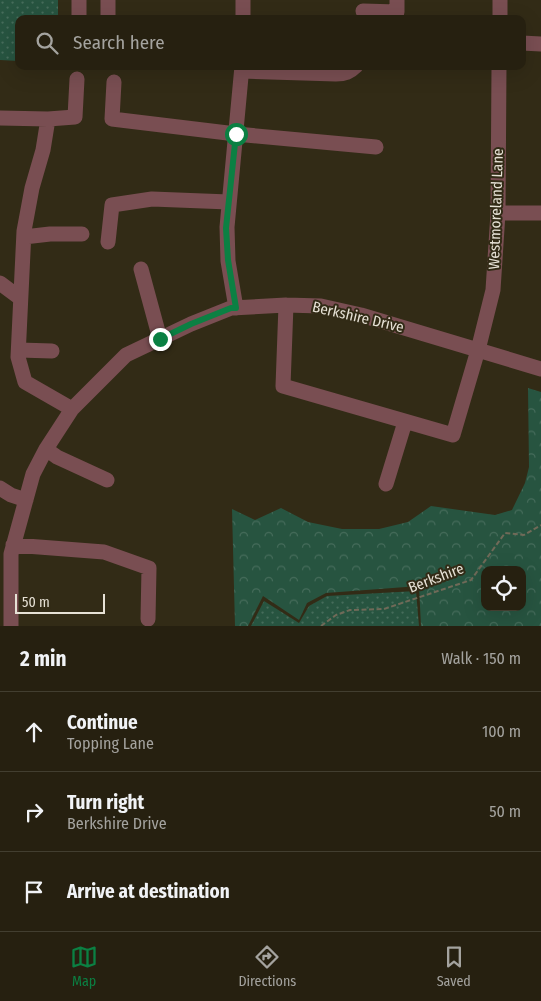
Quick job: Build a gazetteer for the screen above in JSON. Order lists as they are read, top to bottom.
{
  "streets": {
    "street": ["Westmoreland Lane", "Berkshire Drive"],
    "path": ["Berkshire"]
  },
  "crossings": [
    ["Westmoreland Lane", "Berkshire Drive"]
  ],
  "scale_bar": "50 m",
  "page": {
    "search": "Search here",
    "scale": "50 m",
    "heading": ["2 min", "Walk · 150 m"],
    "list": [
      ["Continue", "Topping Lane", "100 m"],
      ["Turn right", "Berkshire Drive", "50 m"],
      "Arrive at destination"
    ],
    "nav": ["Map", "Directions", "Saved"]
  }
}
